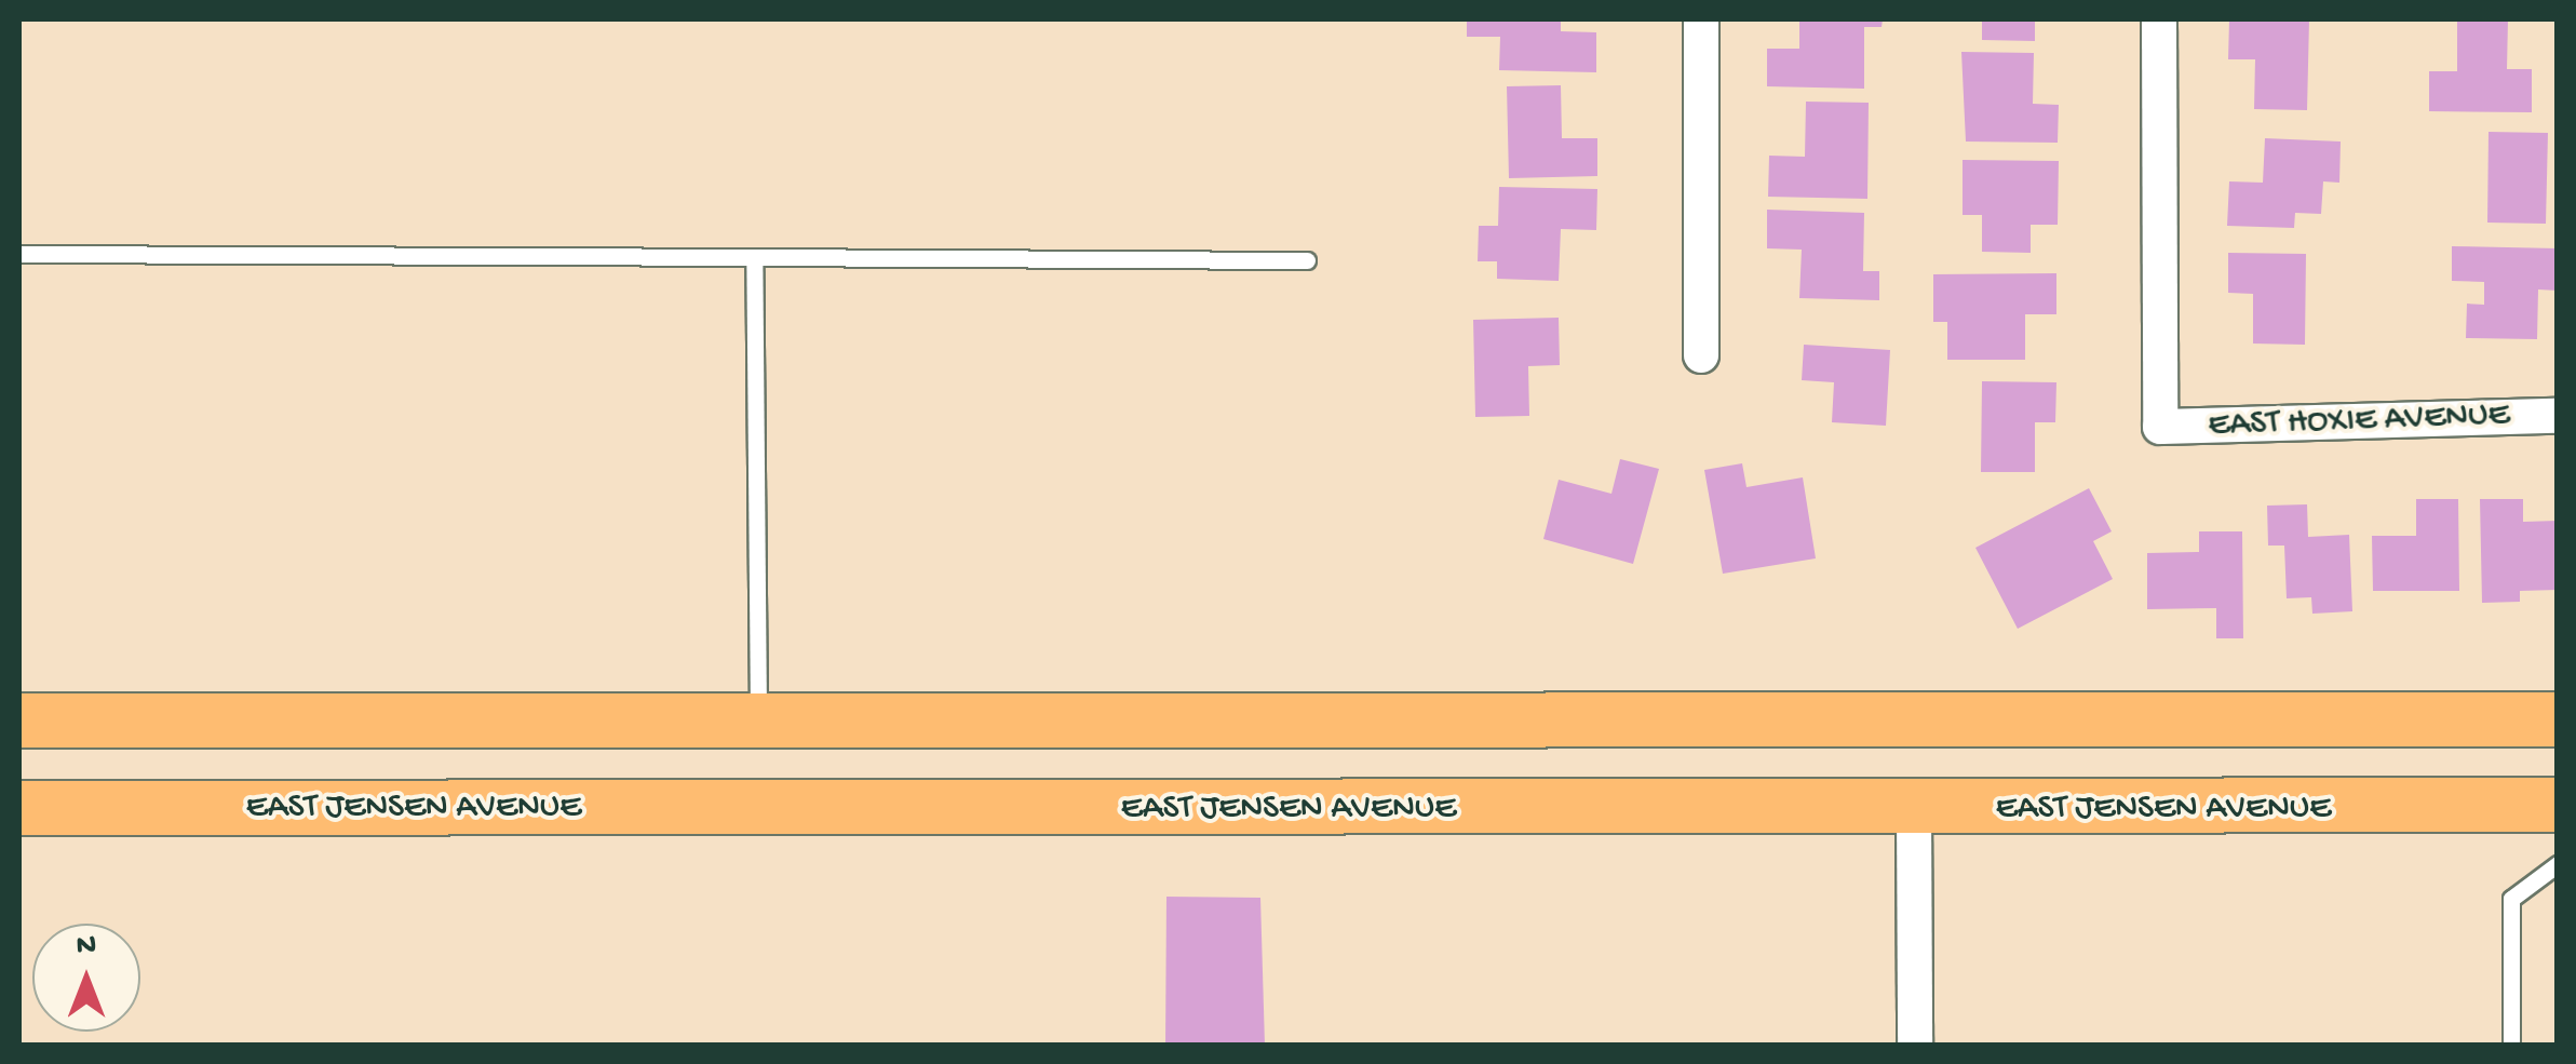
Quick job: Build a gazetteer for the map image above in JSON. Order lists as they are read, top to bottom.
{
  "streets": {
    "main road": ["EAST JENSEN AVENUE"],
    "street": ["EAST HOXIE AVENUE"]
  },
  "north": "top"
}
